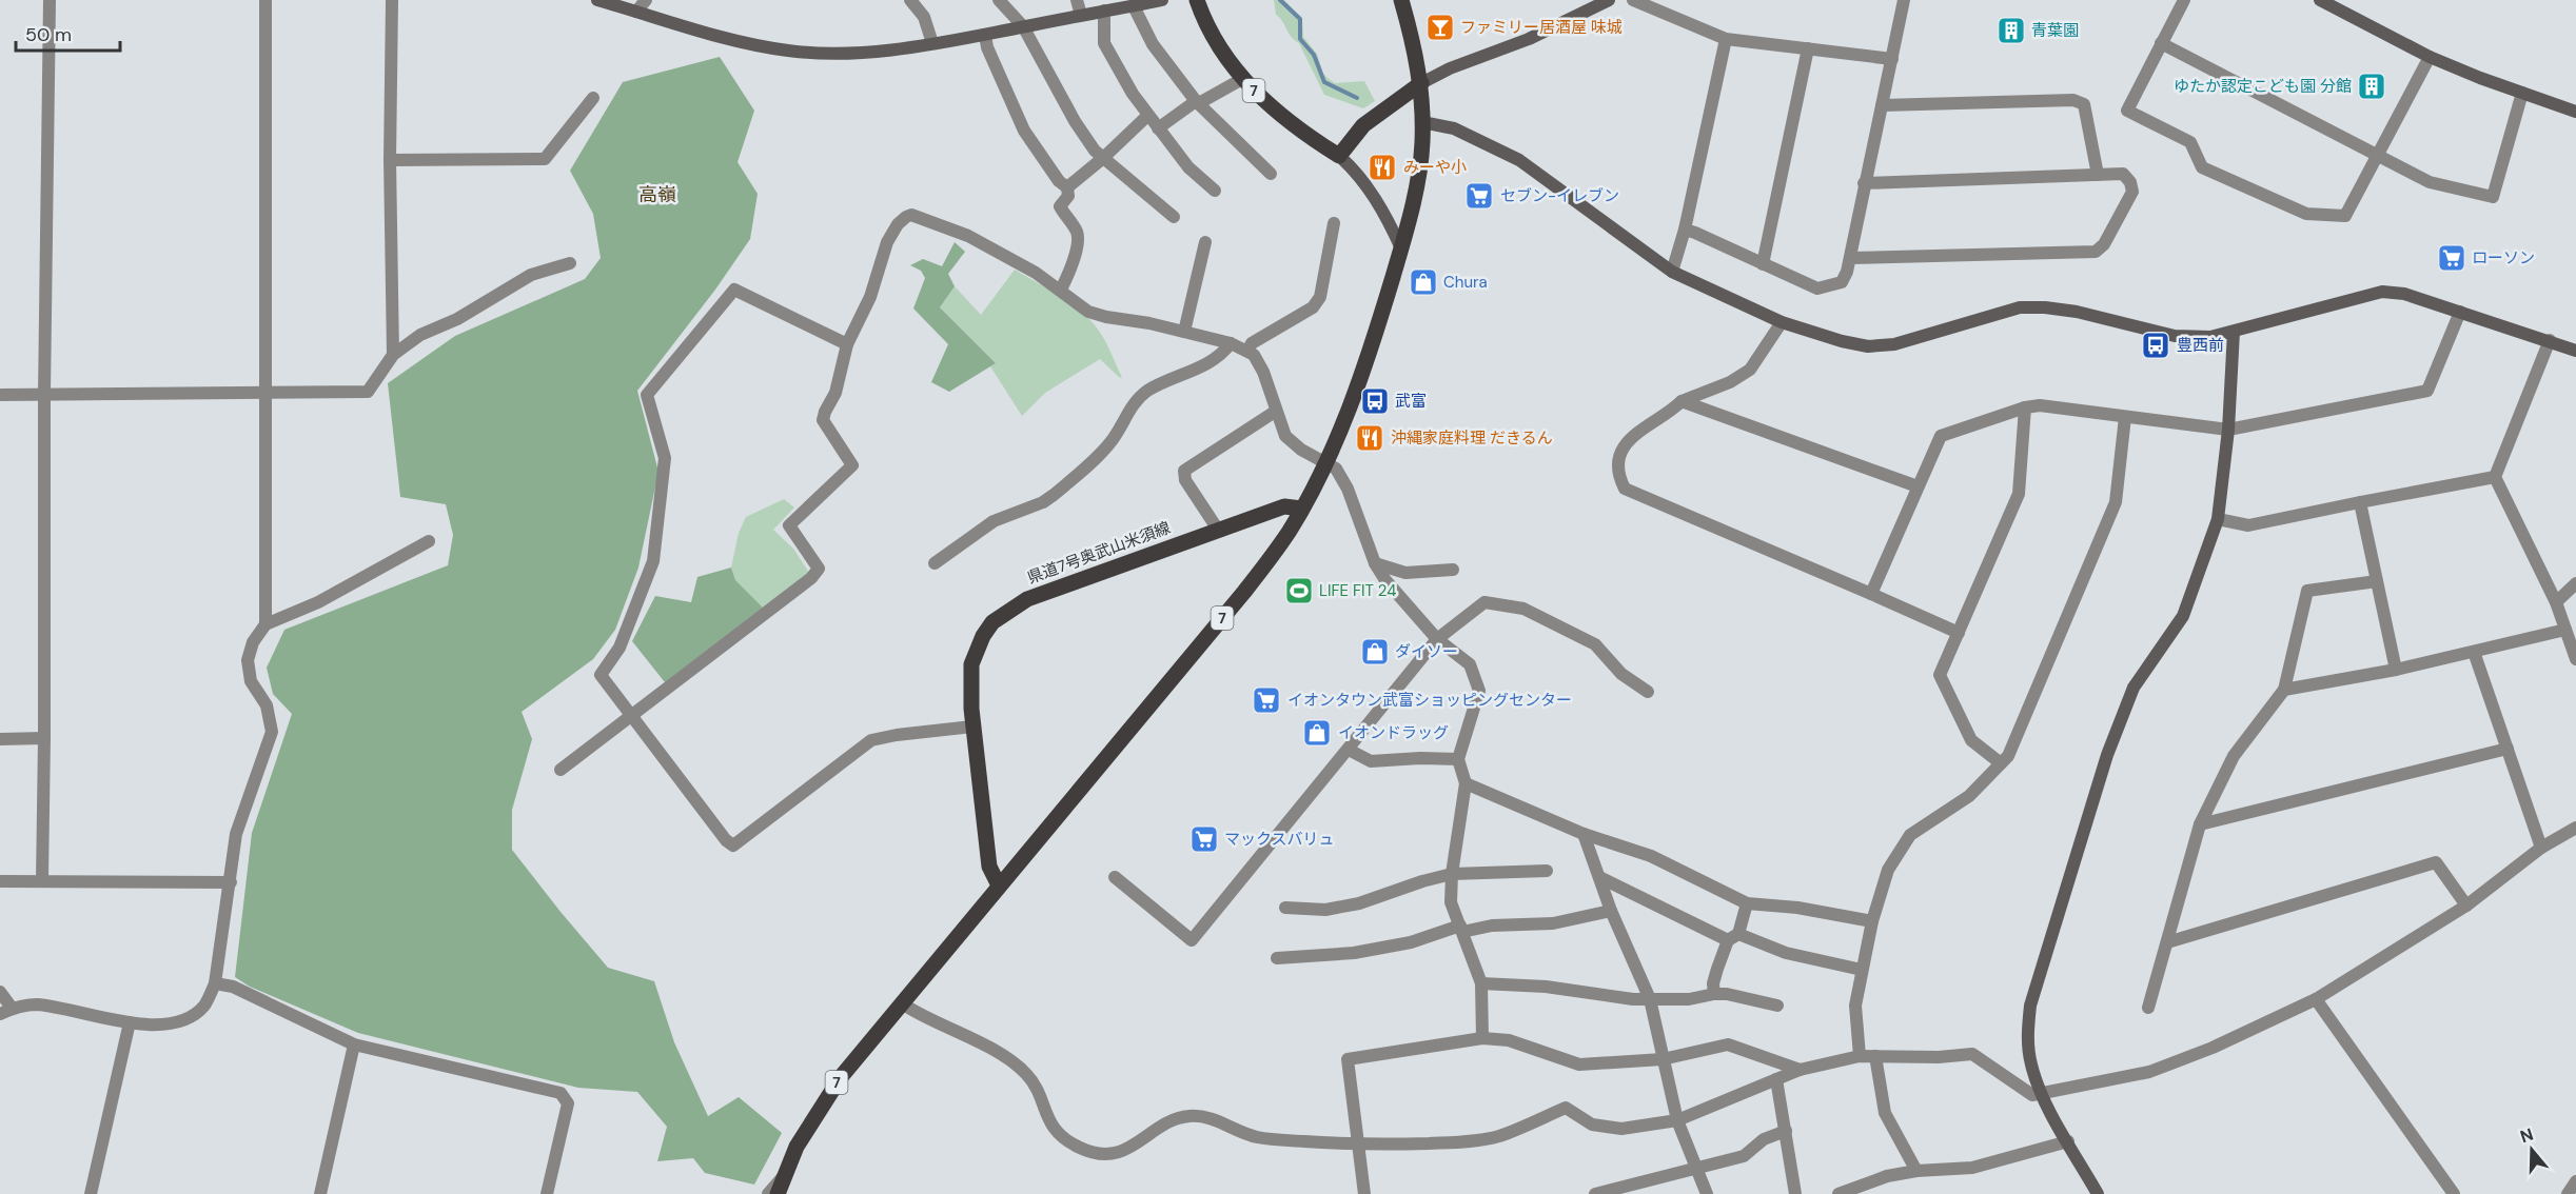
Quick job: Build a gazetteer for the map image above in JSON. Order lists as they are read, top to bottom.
{
  "streets": {
    "main road": ["7", "県道7号奥武山米須線"]
  },
  "crossings": [
    ["7", "県道7号奥武山米須線"]
  ],
  "districts": ["高嶺"],
  "places": {
    "bar": ["ファミリー居酒屋 味城"],
    "building": ["青葉園", "ゆたか認定こども園 分館"],
    "restaurant": ["みーや小", "沖縄家庭料理 だきるん"],
    "supermarket": [
      "セブン-イレブン",
      "ローソン",
      "イオンタウン武富ショッピングセンター",
      "マックスバリュ"
    ],
    "shop": ["Chura", "ダイソー", "イオンドラッグ"],
    "bus stop": ["豊西前", "武富"],
    "sports": ["LIFE FIT 24"]
  },
  "scale_bar": "50 m",
  "north": "top"
}
